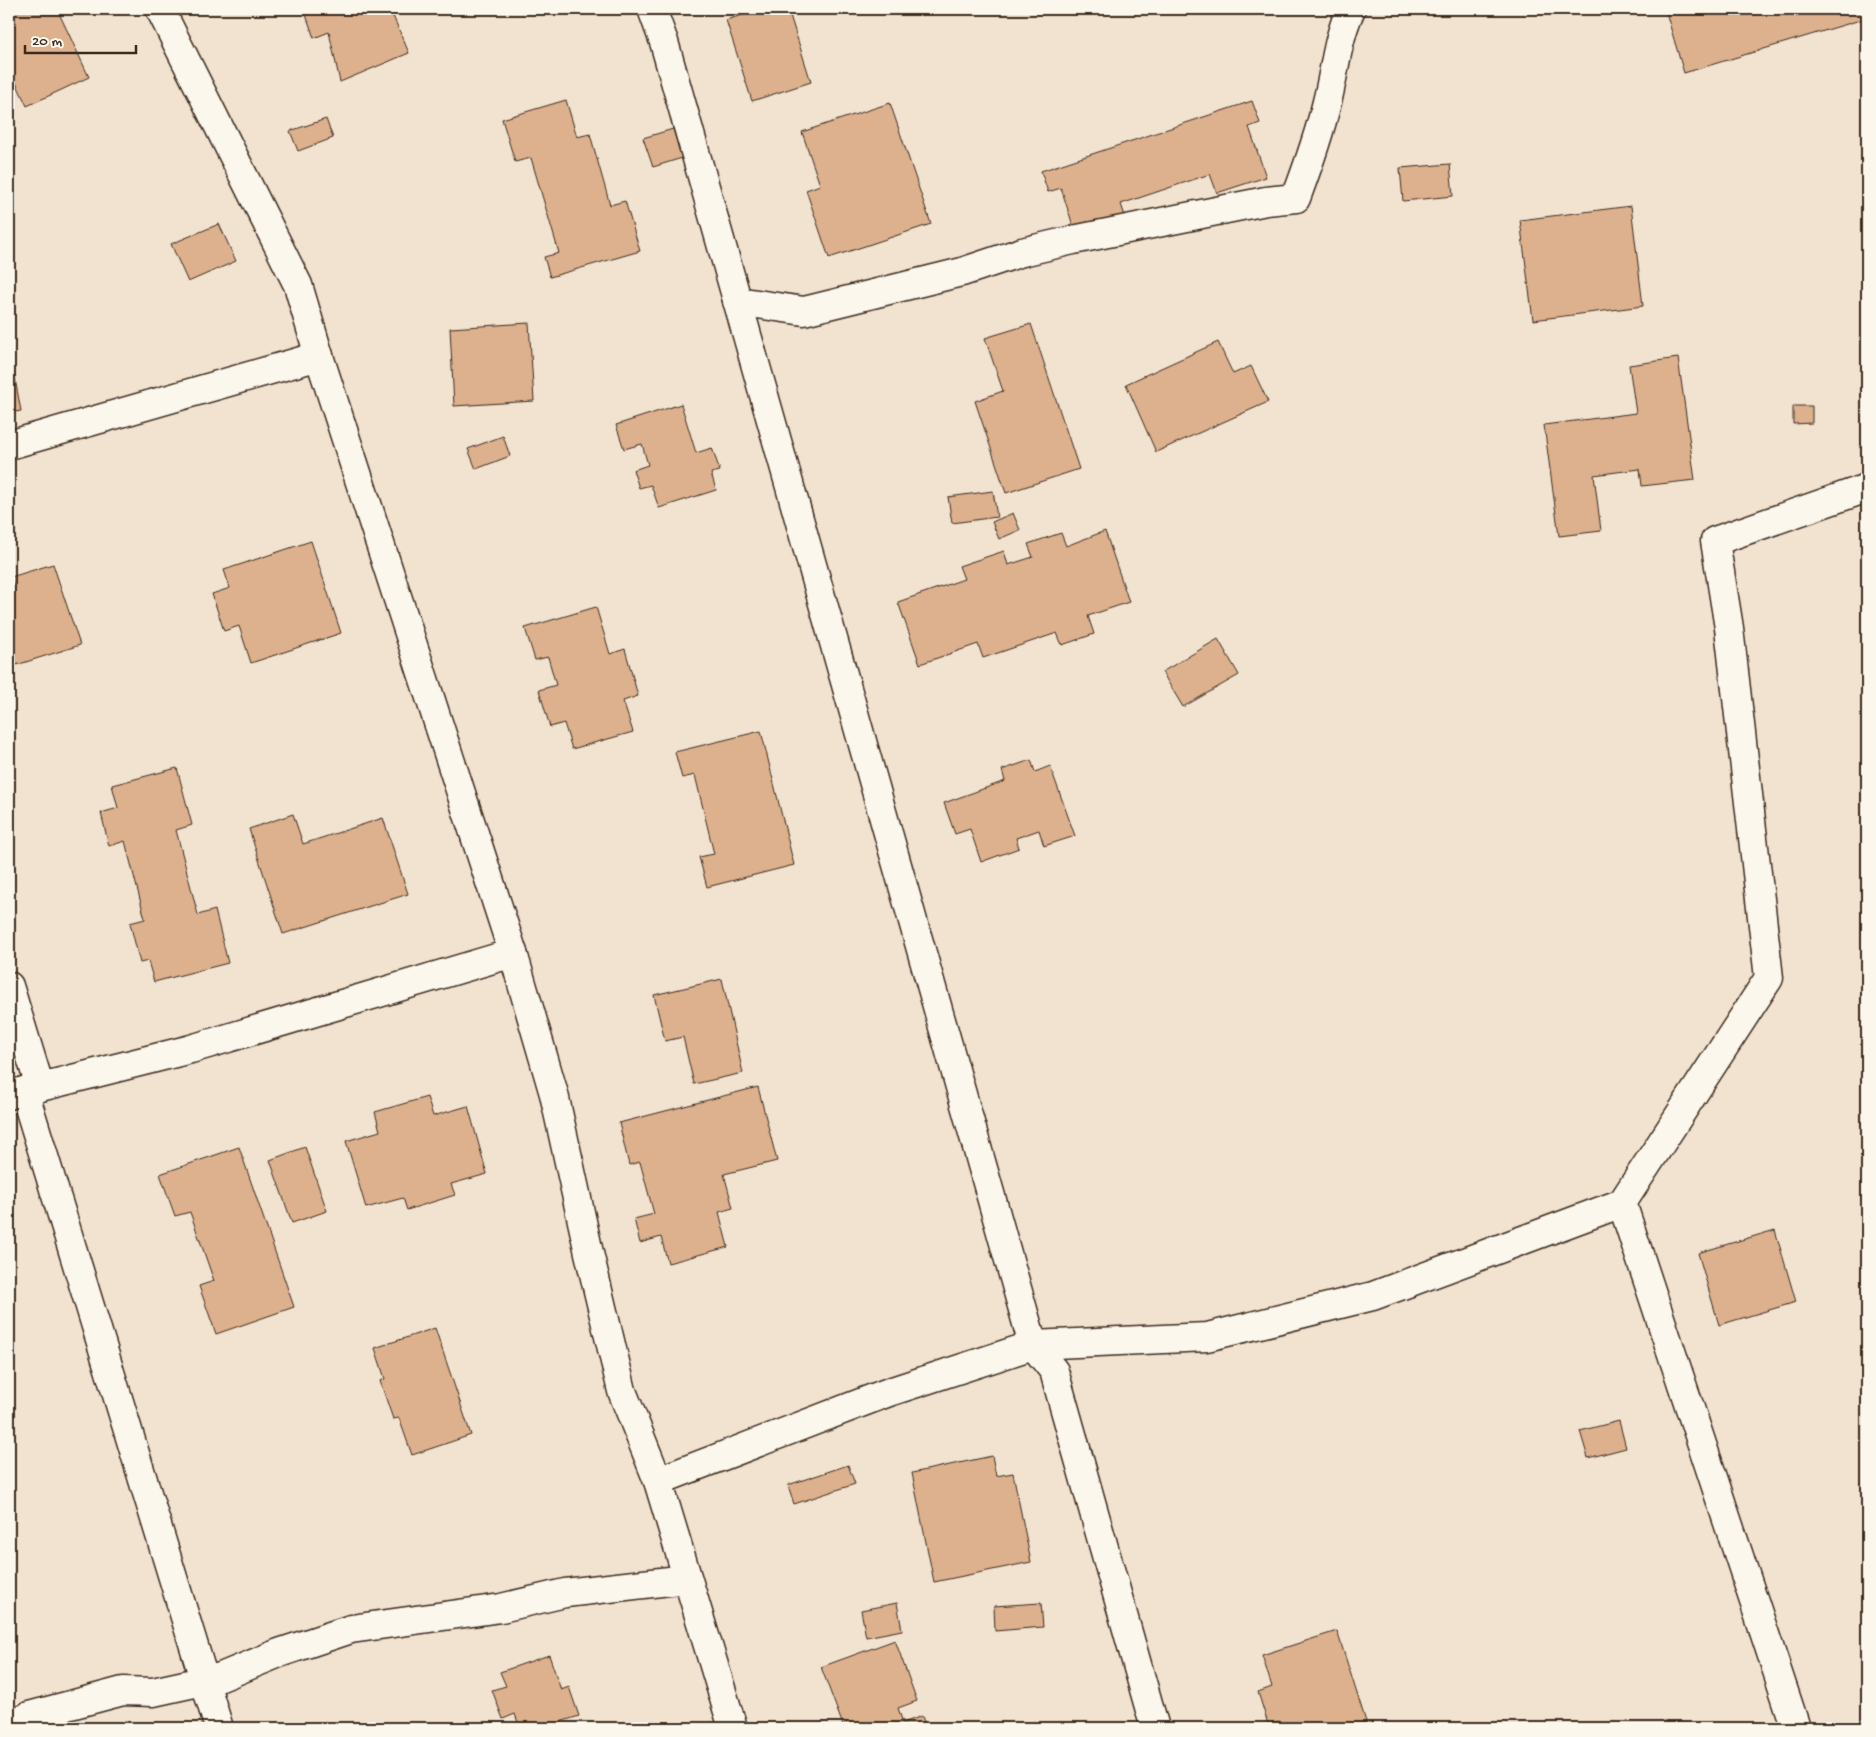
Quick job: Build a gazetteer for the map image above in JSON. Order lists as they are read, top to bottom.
{
  "scale_bar": "20 m"
}
